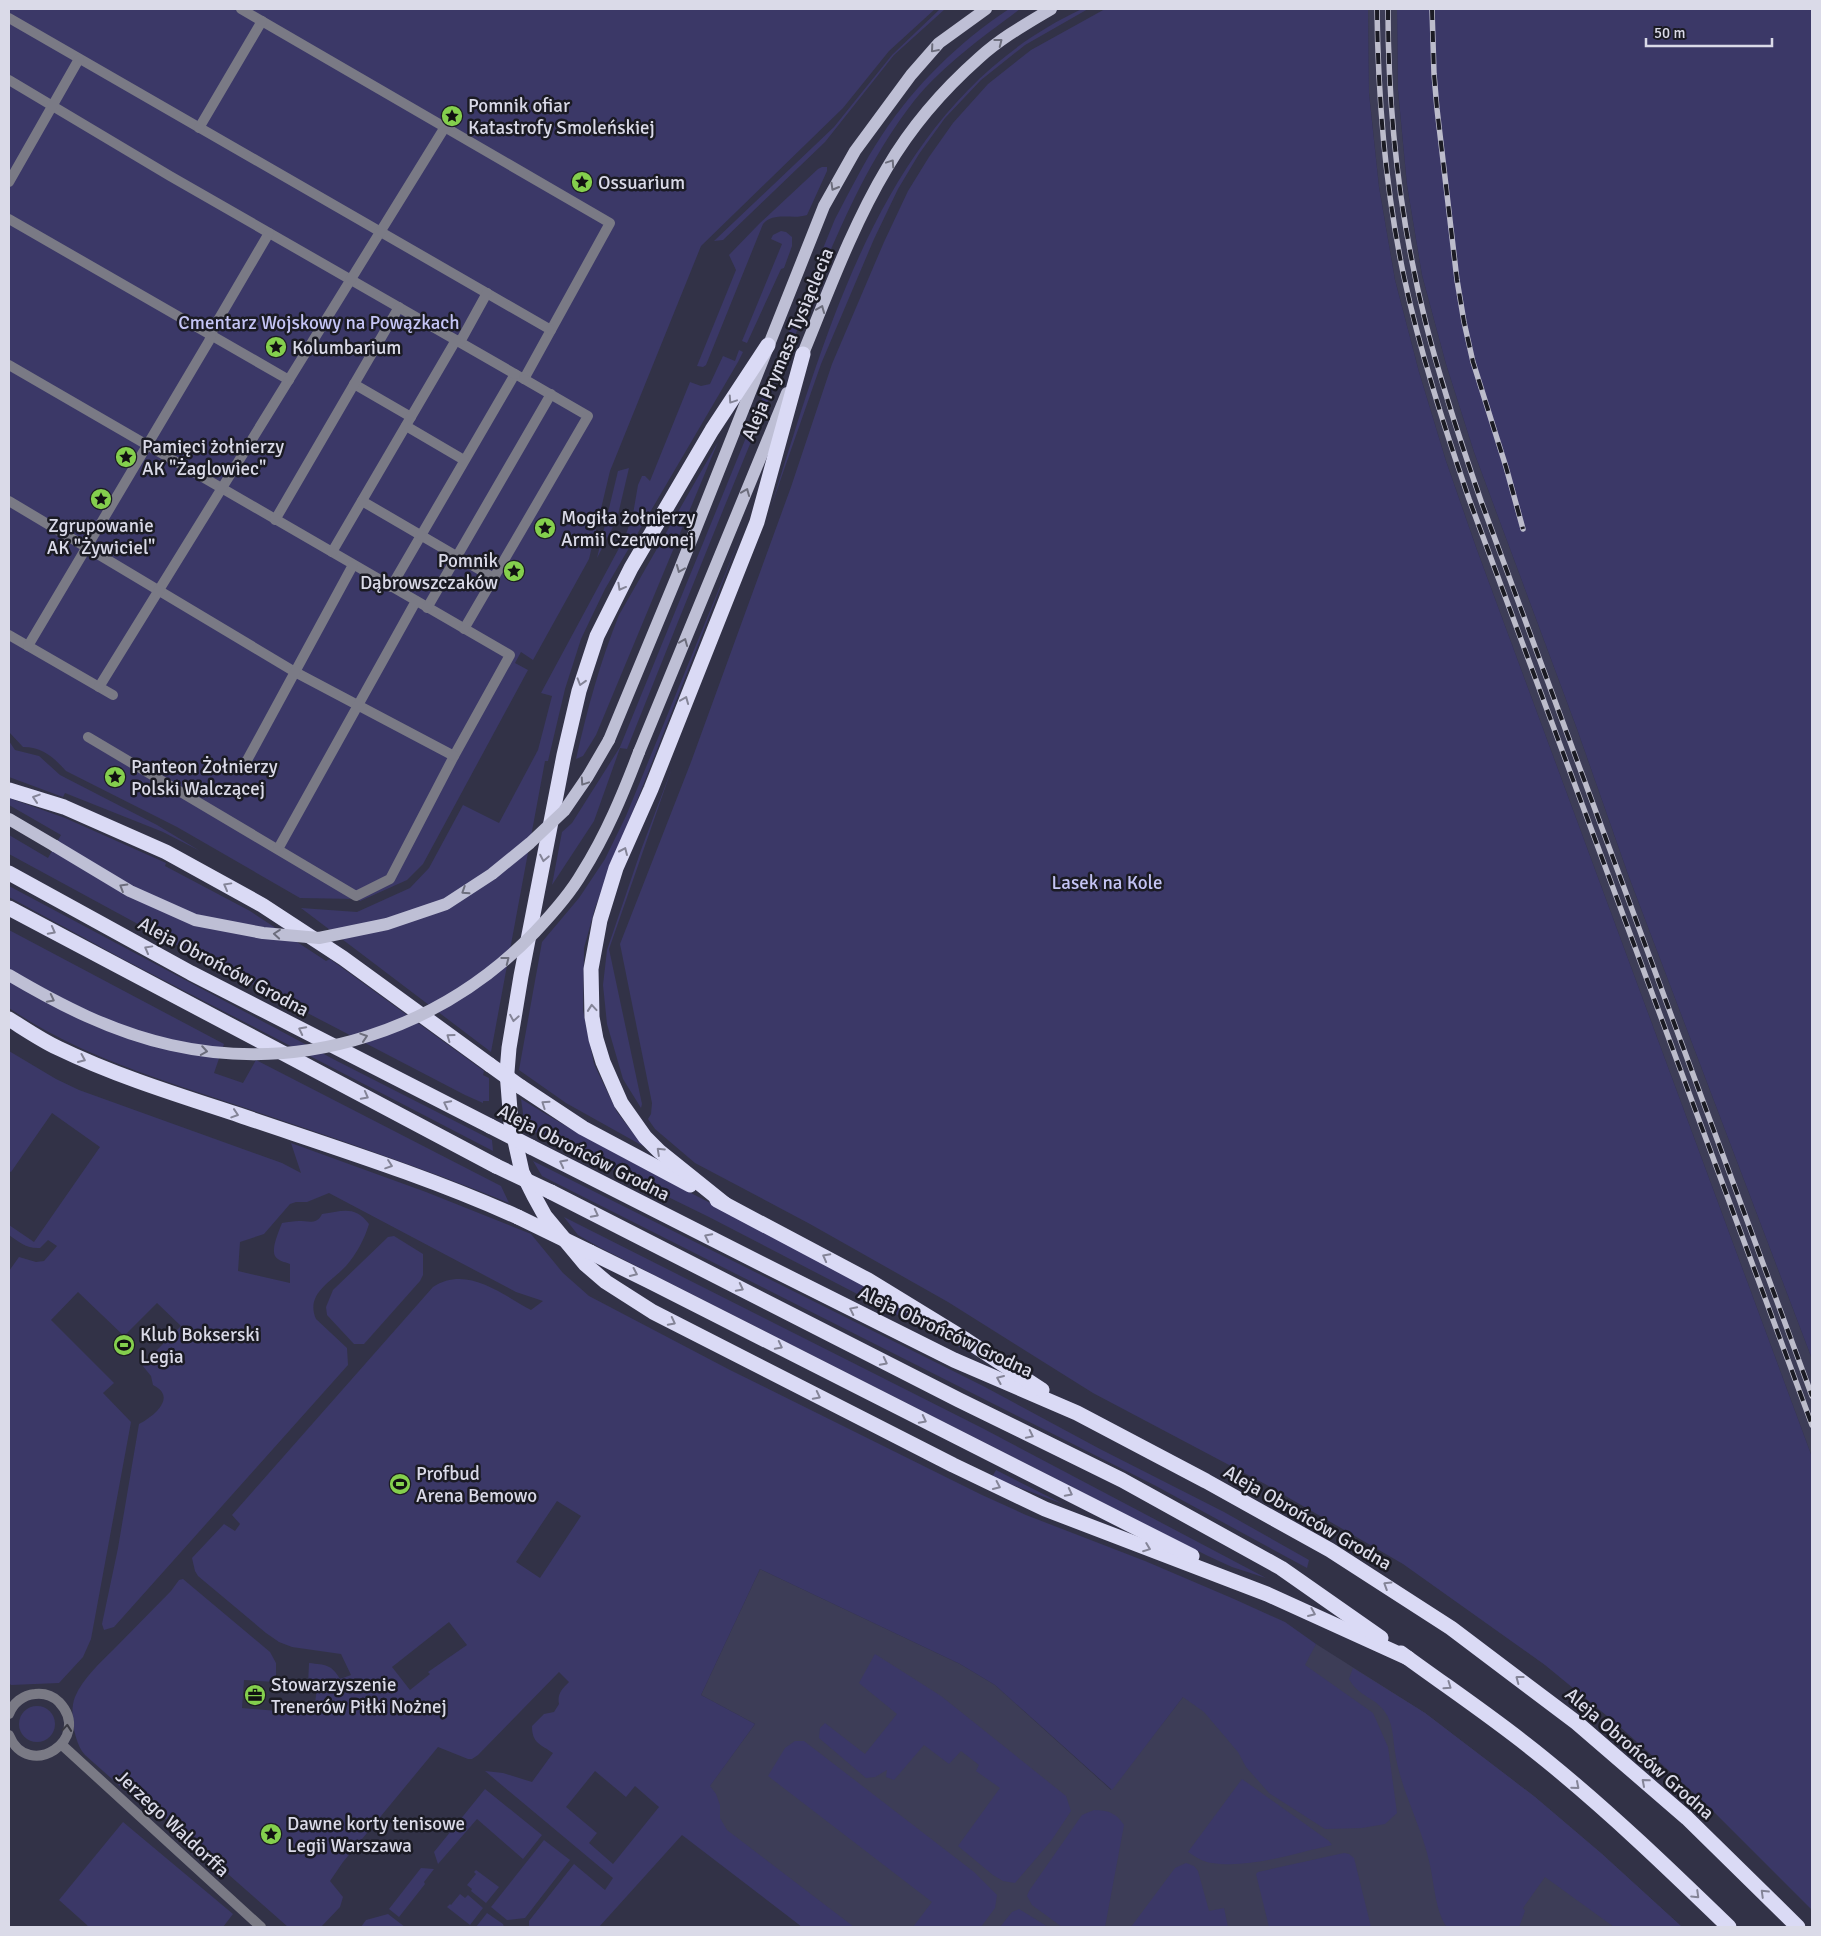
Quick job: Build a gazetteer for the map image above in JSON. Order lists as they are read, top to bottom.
{
  "streets": {
    "highway": ["Aleja Obrońców Grodna"],
    "main road": ["Aleja Prymasa Tysiąclecia"],
    "street": ["Jerzego Waldorffa"]
  },
  "parks": ["Cmentarz Wojskowy na Powązkach", "Lasek na Kole"],
  "places": {
    "place": [
      "Pomnik ofiar Katastrofy Smoleńskiej",
      "Ossuarium",
      "Kolumbarium",
      "Pamięci żołnierzy AK \"Żaglowiec\"",
      "Zgrupowanie AK \"Żywiciel\"",
      "Mogiła żołnierzy Armii Czerwonej",
      "Pomnik Dąbrowszczaków",
      "Panteon Żołnierzy Polski Walczącej",
      "Dawne korty tenisowe Legii Warszawa"
    ],
    "sports": ["Klub Bokserski Legia", "Profbud Arena Bemowo"],
    "office": ["Stowarzyszenie Trenerów Piłki Nożnej"]
  },
  "scale_bar": "50 m"
}
